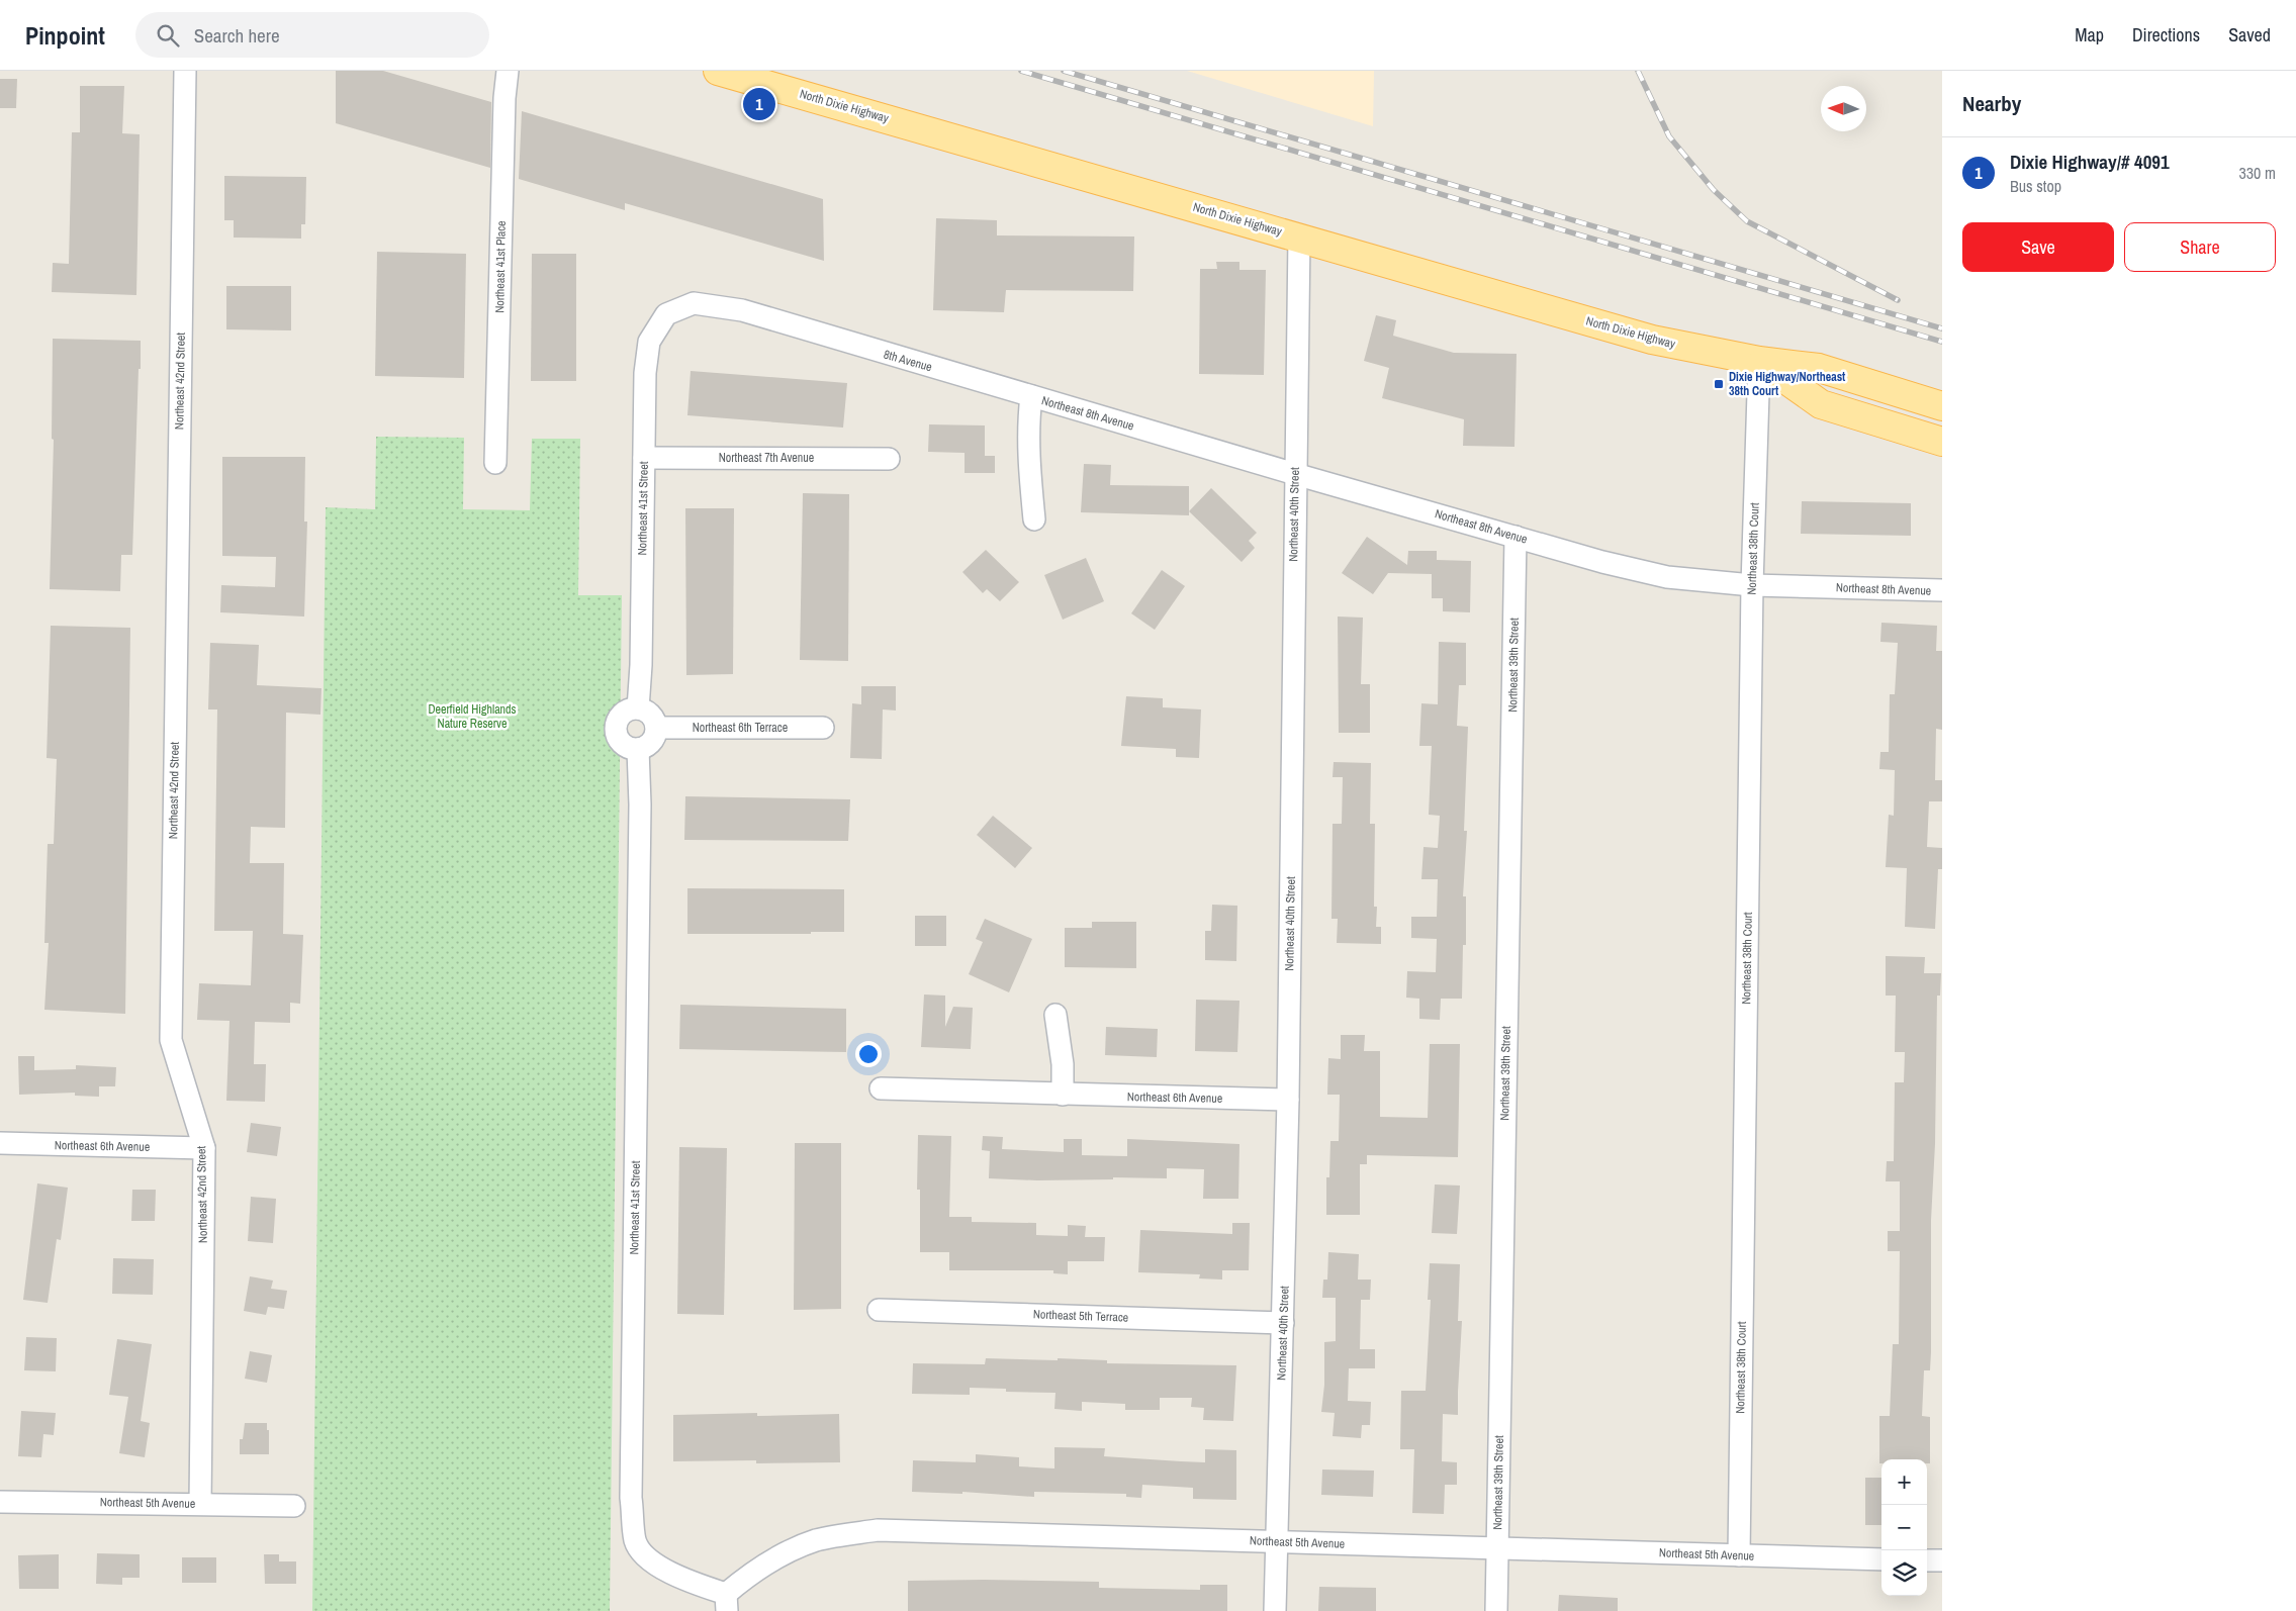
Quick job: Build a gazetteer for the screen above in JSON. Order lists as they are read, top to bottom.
{
  "streets": {
    "main road": ["North Dixie Highway"],
    "street": [
      "Northeast 41st Place",
      "8th Avenue",
      "Northeast 42nd Street",
      "Northeast 8th Avenue",
      "Northeast 7th Avenue",
      "Northeast 41st Street",
      "Northeast 40th Street",
      "Northeast 38th Court",
      "Northeast 39th Street",
      "Northeast 6th Terrace",
      "Northeast 6th Avenue",
      "Northeast 5th Terrace",
      "Northeast 5th Avenue"
    ]
  },
  "crossings": [
    ["North Dixie Highway", "Northeast 40th Street"],
    ["North Dixie Highway", "Northeast 38th Court"],
    ["8th Avenue", "Northeast 8th Avenue"],
    ["8th Avenue", "Northeast 41st Street"],
    ["Northeast 42nd Street", "Northeast 6th Avenue"],
    ["Northeast 42nd Street", "Northeast 5th Avenue"],
    ["Northeast 8th Avenue", "Northeast 40th Street"],
    ["Northeast 8th Avenue", "Northeast 38th Court"],
    ["Northeast 8th Avenue", "Northeast 39th Street"],
    ["Northeast 7th Avenue", "Northeast 41st Street"],
    ["Northeast 41st Street", "Northeast 6th Terrace"],
    ["Northeast 41st Street", "Northeast 5th Avenue"],
    ["Northeast 40th Street", "Northeast 6th Avenue"],
    ["Northeast 40th Street", "Northeast 5th Terrace"],
    ["Northeast 40th Street", "Northeast 5th Avenue"],
    ["Northeast 38th Court", "Northeast 5th Avenue"],
    ["Northeast 39th Street", "Northeast 5th Avenue"]
  ],
  "parks": ["Deerfield Highlands Nature Reserve"],
  "places": {
    "transit": ["Dixie Highway/Northeast 38th Court"]
  },
  "north": "left",
  "page": {
    "header": "Pinpoint",
    "search": "Search here",
    "nav": ["Map", "Directions", "Saved"],
    "heading": "Nearby",
    "pins": "1",
    "list": [
      {
        "mark": "1",
        "name": "Dixie Highway/# 4091",
        "note": "Bus stop",
        "value": "330 m"
      }
    ],
    "buttons": ["Save", "Share"],
    "map_buttons": ["+", "−"]
  }
}
